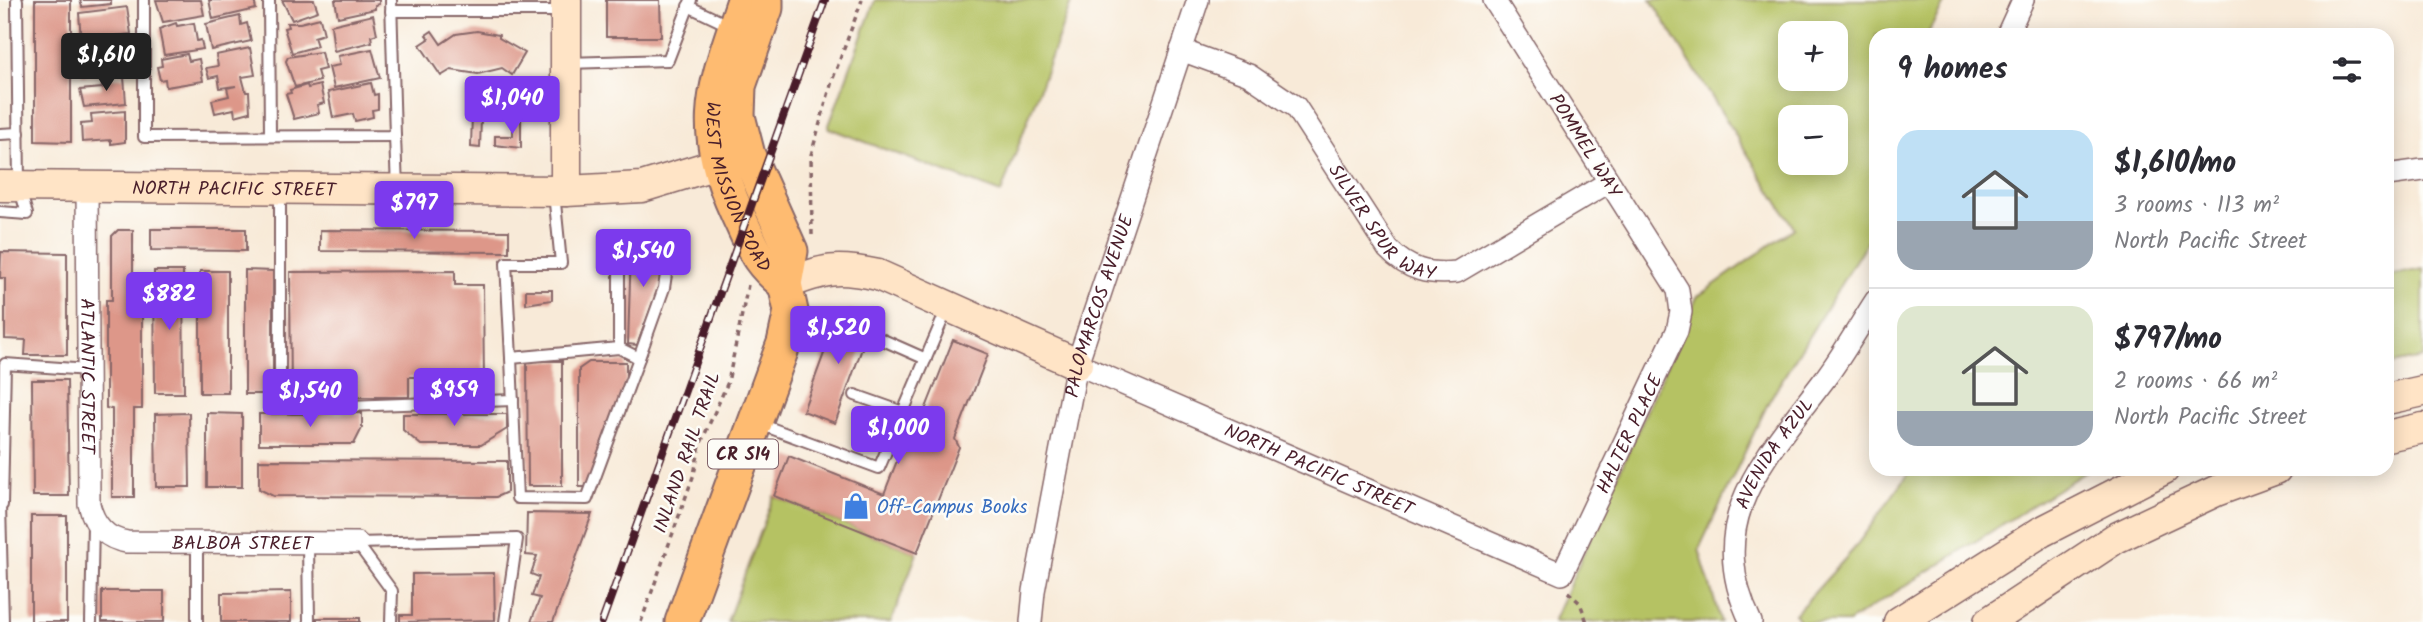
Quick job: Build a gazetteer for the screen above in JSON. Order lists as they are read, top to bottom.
{
  "streets": {
    "main road": ["WEST MISSION ROAD", "CR S14"],
    "street": [
      "POMMEL WAY",
      "NORTH PACIFIC STREET",
      "SILVER SPUR WAY",
      "PALOMARCOS AVENUE",
      "ATLANTIC STREET",
      "HALTER PLACE",
      "AVENIDA AZUL",
      "BALBOA STREET"
    ],
    "path": ["INLAND RAIL TRAIL"]
  },
  "crossings": [
    ["POMMEL WAY", "SILVER SPUR WAY"],
    ["POMMEL WAY", "HALTER PLACE"],
    ["WEST MISSION ROAD", "NORTH PACIFIC STREET"],
    ["NORTH PACIFIC STREET", "PALOMARCOS AVENUE"],
    ["NORTH PACIFIC STREET", "ATLANTIC STREET"],
    ["NORTH PACIFIC STREET", "HALTER PLACE"],
    ["SILVER SPUR WAY", "PALOMARCOS AVENUE"],
    ["ATLANTIC STREET", "BALBOA STREET"]
  ],
  "places": {
    "shop": ["Off-Campus Books"]
  },
  "page": {
    "map_buttons": ["+", "−"],
    "heading": "9 homes",
    "price": [
      "$1,610",
      "$1,040",
      "$797",
      "$1,540",
      "$882",
      "$1,520",
      "$959",
      "$1,540",
      "$1,000"
    ],
    "list": [
      {
        "name": "$1,610/mo",
        "note": "3 rooms · 113 m² · North Pacific Street"
      },
      {
        "name": "$797/mo",
        "note": "2 rooms · 66 m² · North Pacific Street"
      }
    ]
  }
}
